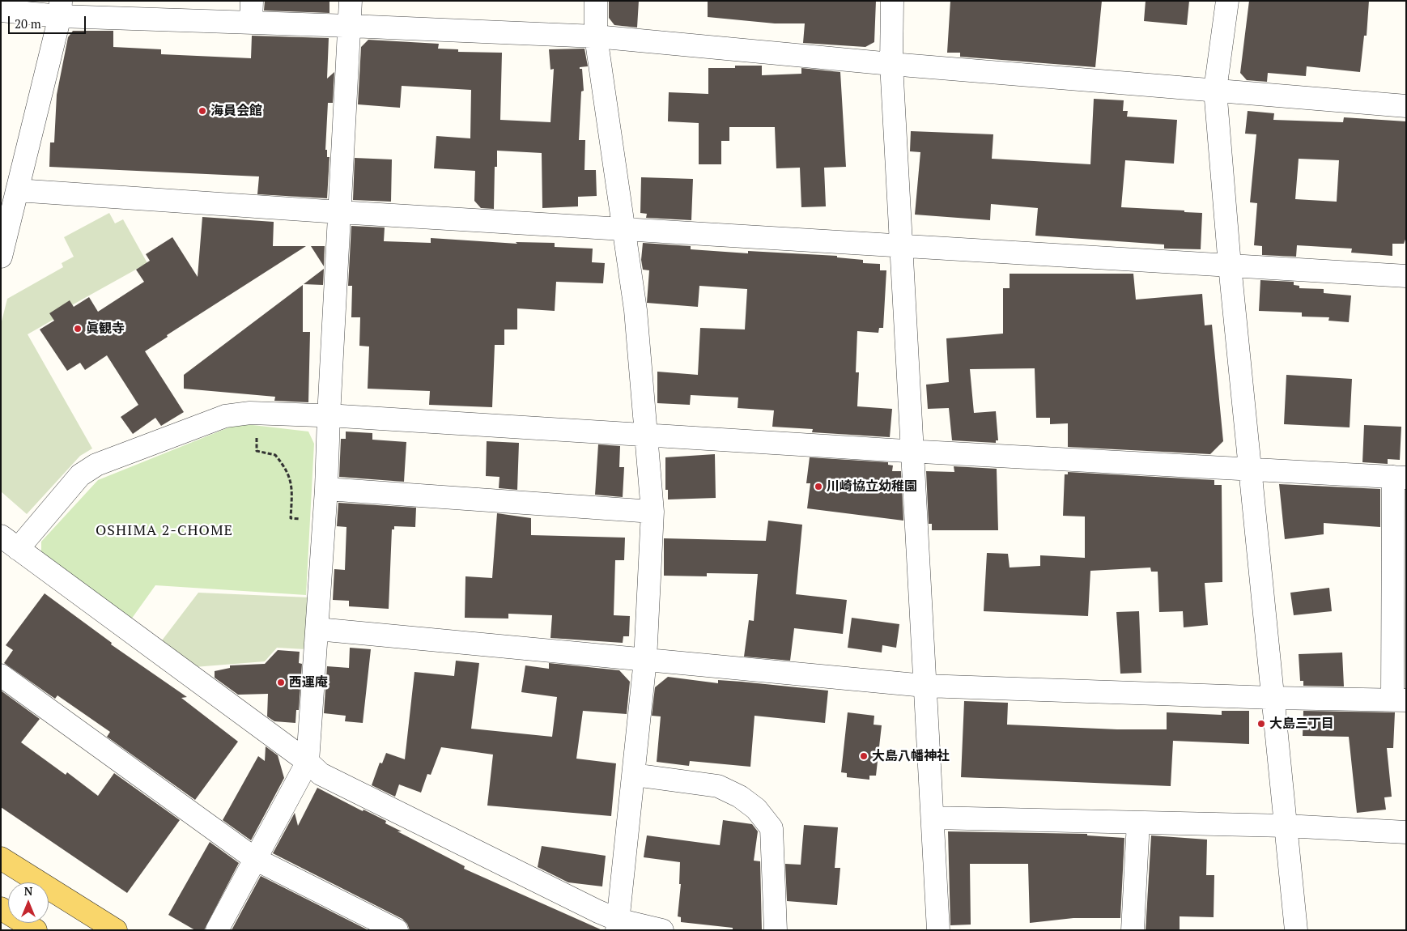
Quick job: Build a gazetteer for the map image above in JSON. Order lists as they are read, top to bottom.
{
  "districts": ["OSHIMA 2-CHOME"],
  "places": [
    "海員会館",
    "眞観寺",
    "川崎協立幼稚園",
    "西運庵",
    "大島三丁目",
    "大島八幡神社"
  ],
  "scale_bar": "20 m",
  "north": "top"
}
